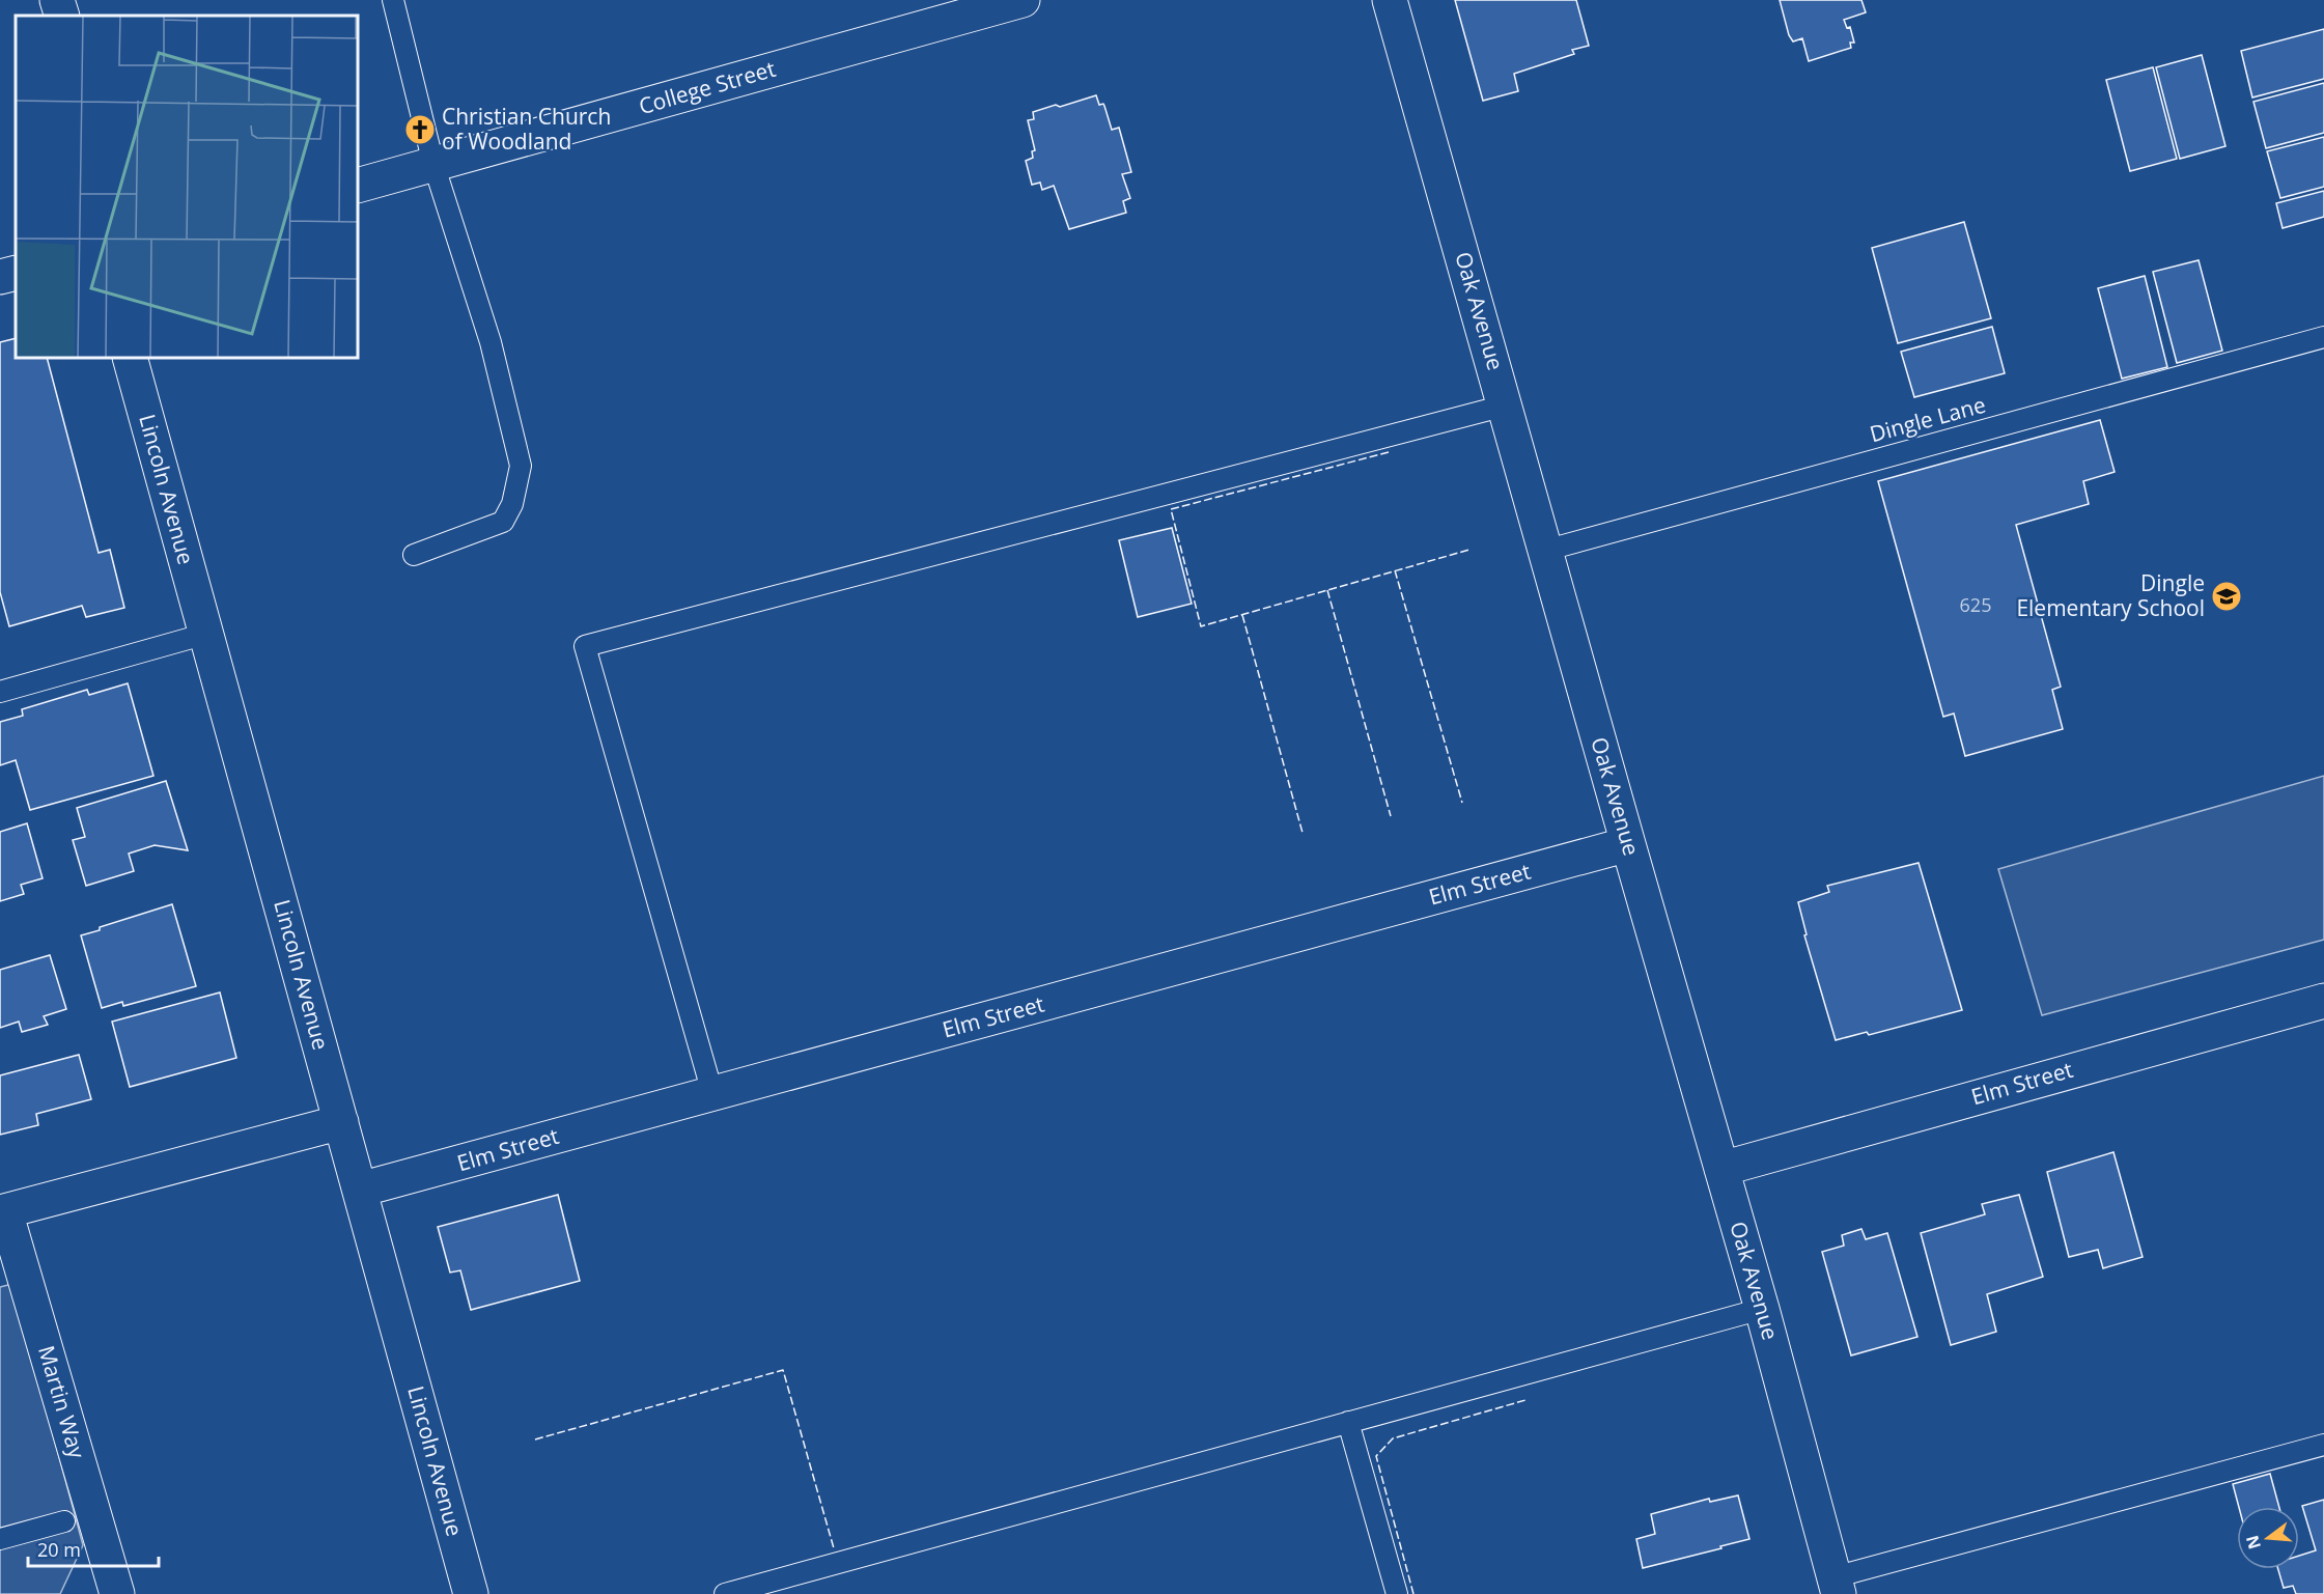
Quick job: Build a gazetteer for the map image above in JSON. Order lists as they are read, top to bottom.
{
  "streets": {
    "street": [
      "College Street",
      "Oak Avenue",
      "Lincoln Avenue",
      "Elm Street",
      "Martin Way"
    ],
    "lane": ["Dingle Lane"]
  },
  "crossings": [
    ["Oak Avenue", "Dingle Lane"],
    ["Oak Avenue", "Elm Street"],
    ["Lincoln Avenue", "Elm Street"]
  ],
  "places": {
    "church": ["Christian Church of Woodland"],
    "school or university": ["Dingle Elementary School"]
  },
  "house_numbers": ["625"],
  "scale_bar": "20 m",
  "north": "left"
}
